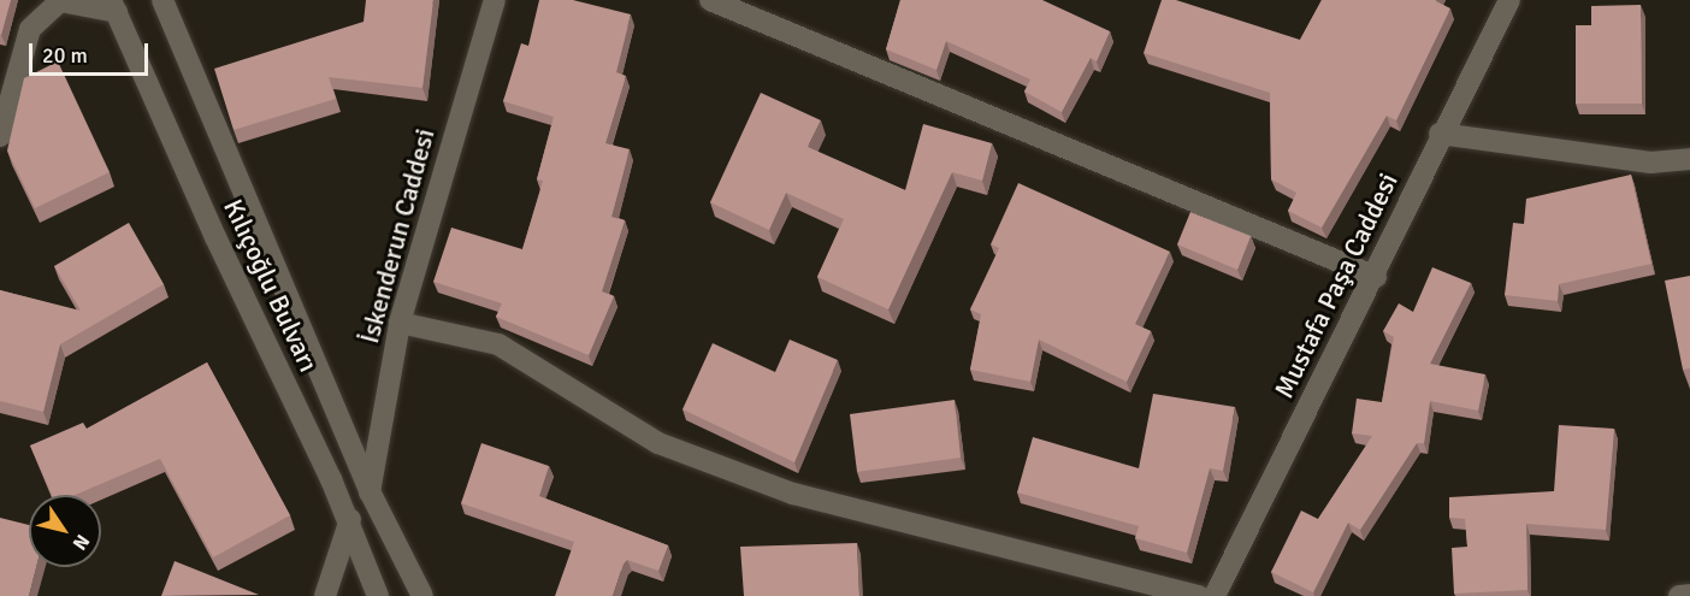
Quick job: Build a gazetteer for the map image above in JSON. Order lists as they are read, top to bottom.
{
  "streets": {
    "street": ["İskenderun Caddesi", "Kılıçoğlu Bulvarı", "Mustafa Paşa Caddesi"]
  },
  "crossings": [
    ["İskenderun Caddesi", "Kılıçoğlu Bulvarı"]
  ],
  "scale_bar": "20 m",
  "north": "bottom right"
}
